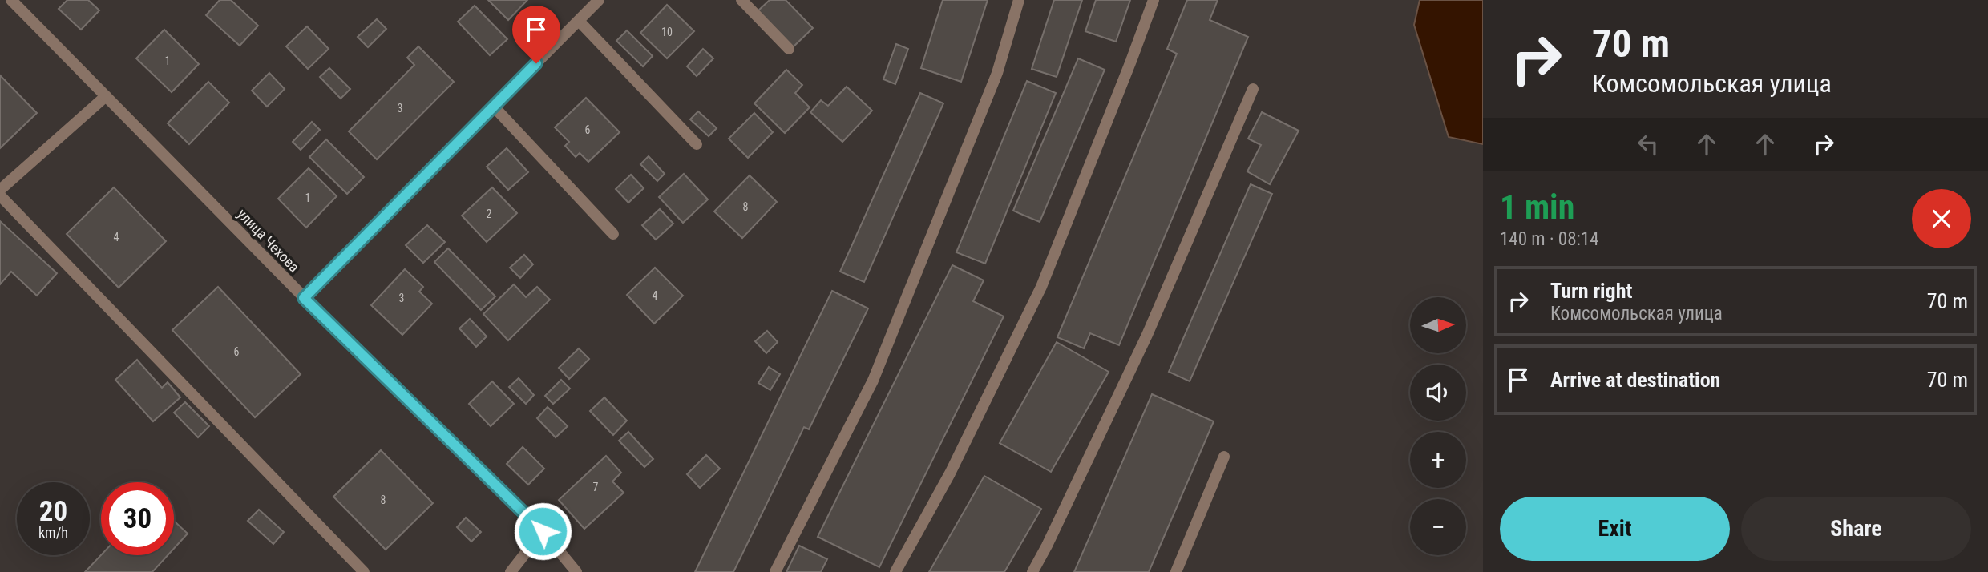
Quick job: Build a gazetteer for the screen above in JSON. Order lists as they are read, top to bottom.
{
  "streets": {
    "street": ["улица Чехова"]
  },
  "house_numbers": [
    "10",
    "1",
    "3",
    "6",
    "1",
    "8",
    "2",
    "4",
    "4",
    "3",
    "6",
    "7",
    "8"
  ],
  "north": "right",
  "page": {
    "turn": ["70 m", "Комсомольская улица"],
    "heading": ["1 min", "140 m · 08:14"],
    "list": [
      {
        "name": "Turn right",
        "note": "Комсомольская улица",
        "value": "70 m"
      },
      {
        "name": "Arrive at destination",
        "value": "70 m"
      }
    ],
    "map_buttons": ["+", "−"],
    "speed": "20 km/h",
    "limit": "30",
    "buttons": ["Exit", "Share"]
  }
}
